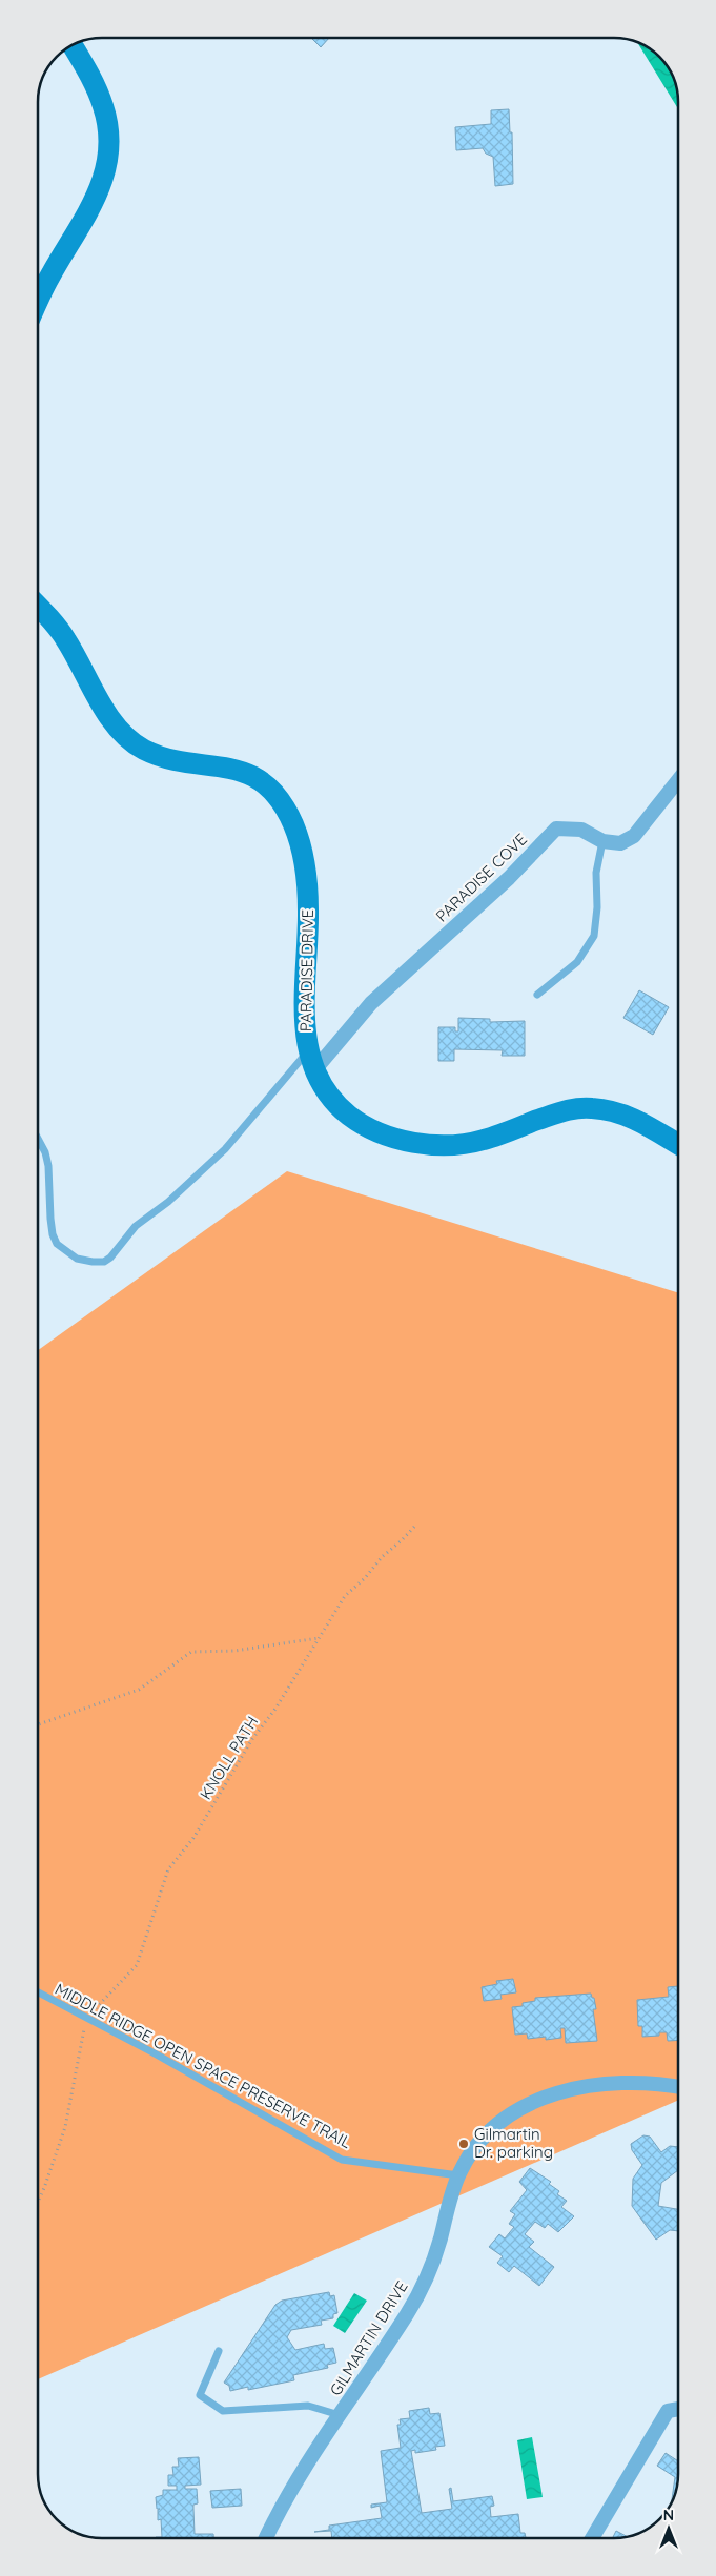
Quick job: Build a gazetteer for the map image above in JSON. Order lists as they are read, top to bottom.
{
  "streets": {
    "street": ["PARADISE COVE", "PARADISE DRIVE", "GILMARTIN DRIVE"],
    "lane": ["MIDDLE RIDGE OPEN SPACE PRESERVE TRAIL"],
    "path": ["KNOLL PATH"]
  },
  "crossings": [
    ["PARADISE COVE", "PARADISE DRIVE"],
    ["KNOLL PATH", "MIDDLE RIDGE OPEN SPACE PRESERVE TRAIL"],
    ["MIDDLE RIDGE OPEN SPACE PRESERVE TRAIL", "GILMARTIN DRIVE"]
  ],
  "places": ["Gilmartin Dr. parking"],
  "north": "top"
}
